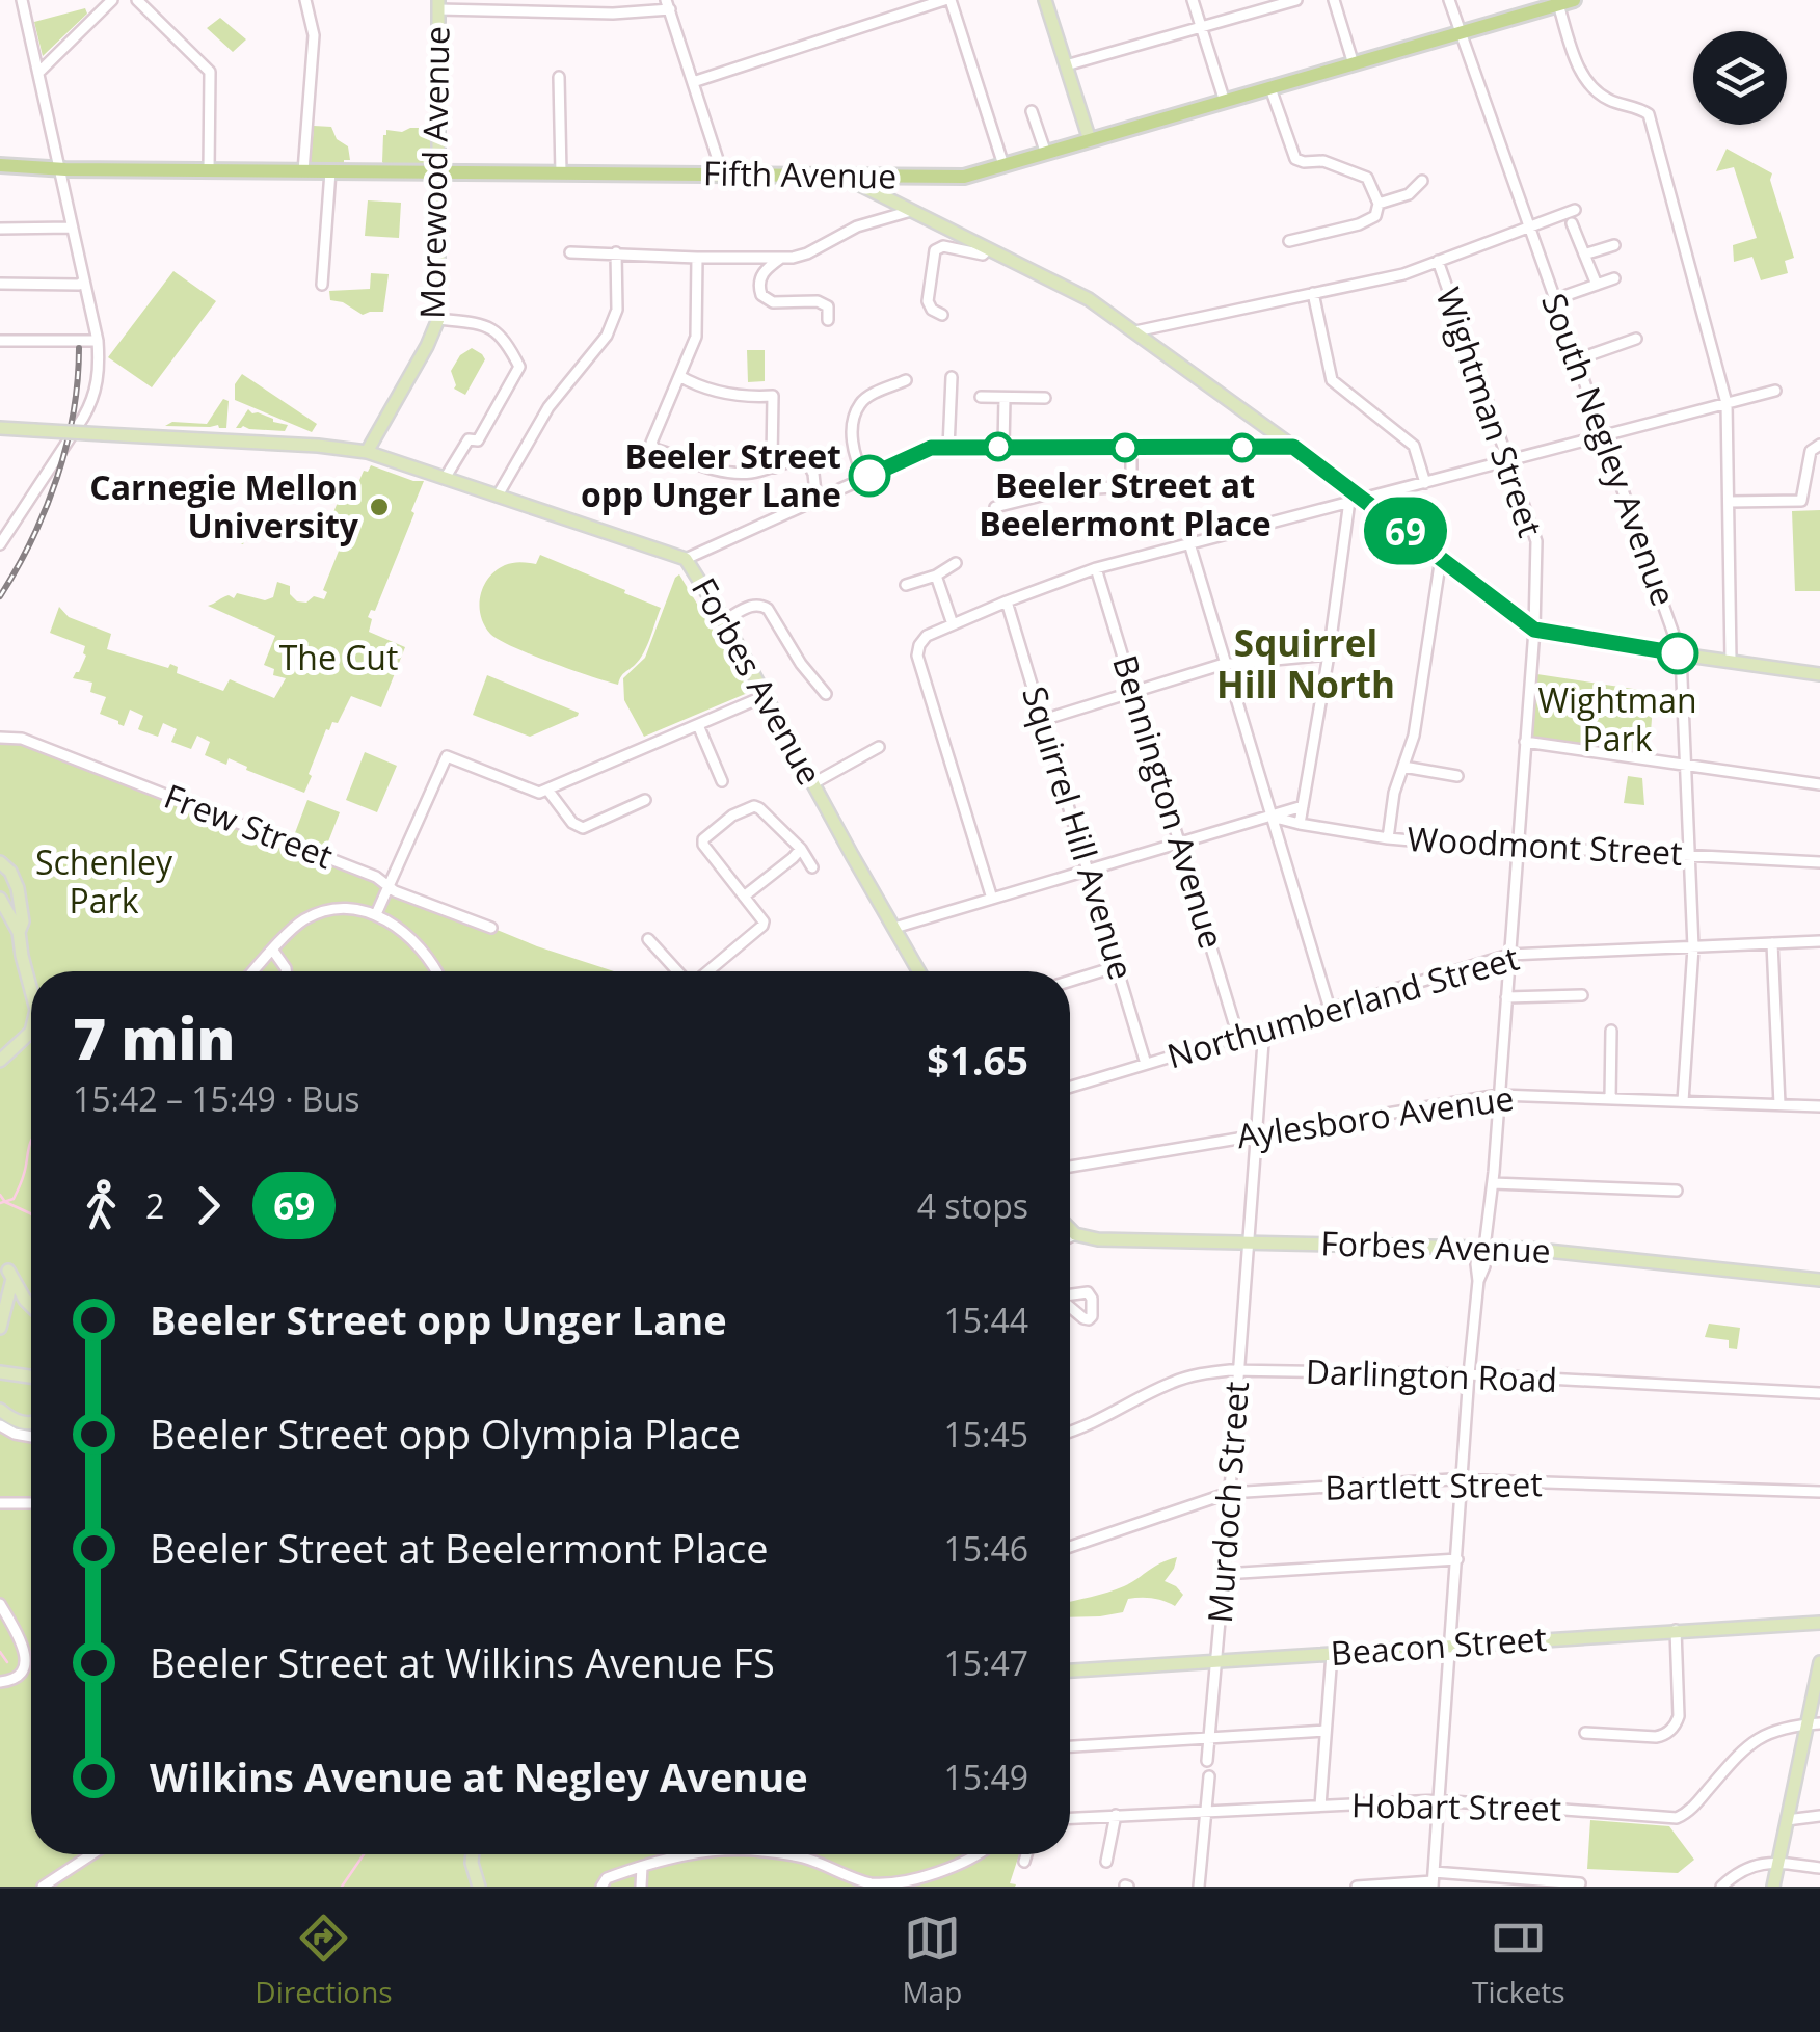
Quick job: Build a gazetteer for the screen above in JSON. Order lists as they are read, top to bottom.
{
  "streets": {
    "highway": ["Fifth Avenue"],
    "main road": ["Morewood Avenue", "Forbes Avenue", "Beacon Street"],
    "street": [
      "Wightman Street",
      "South Negley Avenue",
      "Bennington Avenue",
      "Frew Street",
      "Squirrel Hill Avenue",
      "Woodmont Street",
      "Northumberland Street",
      "Aylesboro Avenue",
      "Darlington Road",
      "Bartlett Street",
      "Murdoch Street",
      "Hobart Street"
    ]
  },
  "crossings": [
    ["Morewood Avenue", "Fifth Avenue"],
    ["Morewood Avenue", "Forbes Avenue"],
    ["Fifth Avenue", "South Negley Avenue"],
    ["Wightman Street", "Forbes Avenue"],
    ["Wightman Street", "Woodmont Street"],
    ["Wightman Street", "Northumberland Street"],
    ["Wightman Street", "Aylesboro Avenue"],
    ["Wightman Street", "Darlington Road"],
    ["Wightman Street", "Bartlett Street"],
    ["Wightman Street", "Beacon Street"],
    ["Wightman Street", "Hobart Street"],
    ["South Negley Avenue", "Woodmont Street"],
    ["South Negley Avenue", "Northumberland Street"],
    ["South Negley Avenue", "Aylesboro Avenue"],
    ["Forbes Avenue", "Murdoch Street"],
    ["Bennington Avenue", "Northumberland Street"],
    ["Squirrel Hill Avenue", "Northumberland Street"],
    ["Northumberland Street", "Murdoch Street"],
    ["Aylesboro Avenue", "Murdoch Street"],
    ["Darlington Road", "Murdoch Street"],
    ["Bartlett Street", "Murdoch Street"],
    ["Murdoch Street", "Beacon Street"]
  ],
  "districts": ["Squirrel Hill North"],
  "parks": ["The Cut", "Wightman Park", "Schenley Park"],
  "places": ["Beeler Street at Beelermont Place", "Beeler Street opp Unger Lane", "Carnegie Mellon University"],
  "lines": ["bus line 69"],
  "page": {
    "on_map": "69",
    "heading": ["7 min", "15:42 – 15:49 · Bus", "$1.65"],
    "legs": ["2", "69", "4 stops"],
    "list": [
      {
        "name": "Beeler Street opp Unger Lane",
        "value": "15:44"
      },
      {
        "name": "Beeler Street opp Olympia Place",
        "value": "15:45"
      },
      {
        "name": "Beeler Street at Beelermont Place",
        "value": "15:46"
      },
      {
        "name": "Beeler Street at Wilkins Avenue FS",
        "value": "15:47"
      },
      {
        "name": "Wilkins Avenue at Negley Avenue",
        "value": "15:49"
      }
    ],
    "tabs": ["Directions", "Map", "Tickets"]
  }
}
